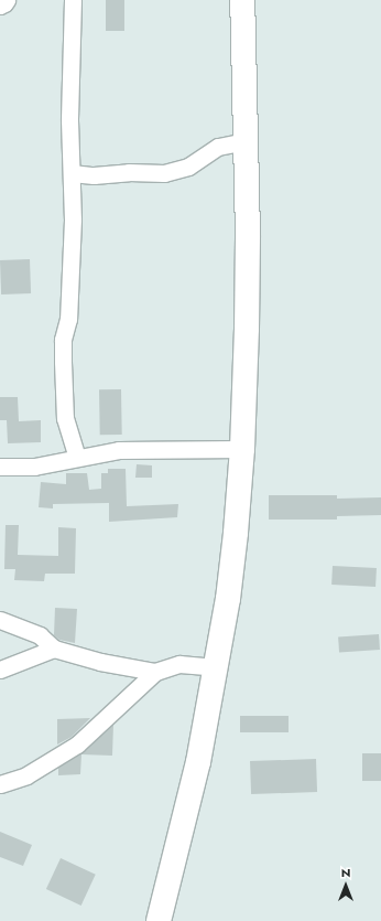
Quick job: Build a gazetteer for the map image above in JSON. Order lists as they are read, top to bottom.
{
  "north": "top"
}
